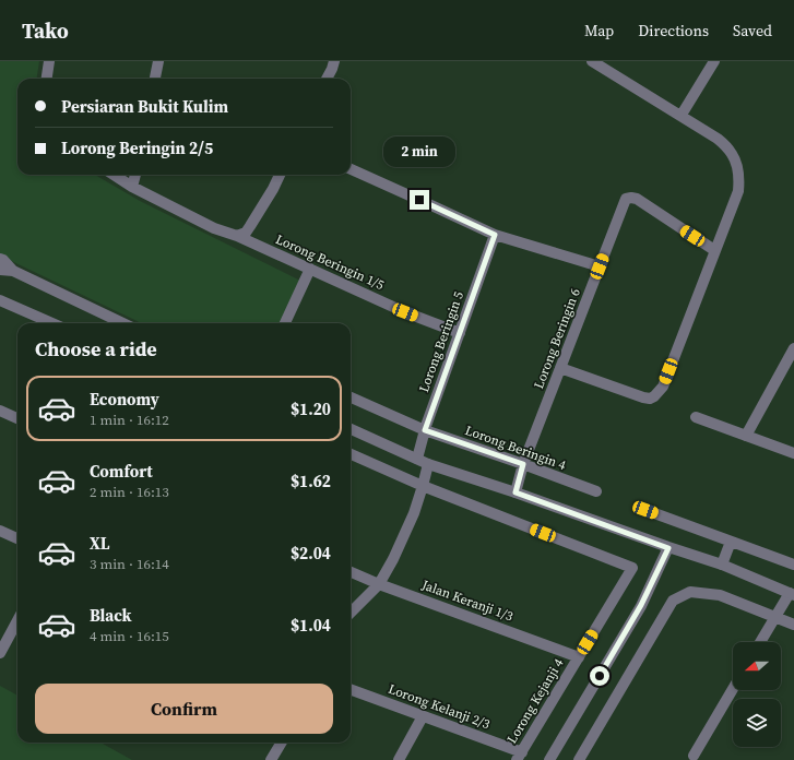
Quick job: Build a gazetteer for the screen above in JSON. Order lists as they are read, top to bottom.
{
  "streets": {
    "street": [
      "Lorong Beringin 1/5",
      "Lorong Beringin 6",
      "Lorong Beringin 5",
      "Lorong Beringin 4",
      "Jalan Keranji 1/3",
      "Lorong Kejanji 4",
      "Lorong Kelanji 2/3"
    ]
  },
  "crossings": [
    ["Lorong Beringin 1/5", "Lorong Beringin 5"],
    ["Lorong Beringin 6", "Lorong Beringin 4"],
    ["Lorong Beringin 5", "Lorong Beringin 4"],
    ["Jalan Keranji 1/3", "Lorong Kejanji 4"],
    ["Lorong Kejanji 4", "Lorong Kelanji 2/3"]
  ],
  "north": "left",
  "page": {
    "header": "Tako",
    "nav": ["Map", "Directions", "Saved"],
    "banner": ["Persiaran Bukit Kulim", "Lorong Beringin 2/5"],
    "bubble": "2 min",
    "heading": "Choose a ride",
    "list": [
      {
        "name": "Economy",
        "note": "1 min · 16:12",
        "value": "$1.20"
      },
      {
        "name": "Comfort",
        "note": "2 min · 16:13",
        "value": "$1.62"
      },
      {
        "name": "XL",
        "note": "3 min · 16:14",
        "value": "$2.04"
      },
      {
        "name": "Black",
        "note": "4 min · 16:15",
        "value": "$1.04"
      }
    ],
    "buttons": "Confirm"
  }
}
